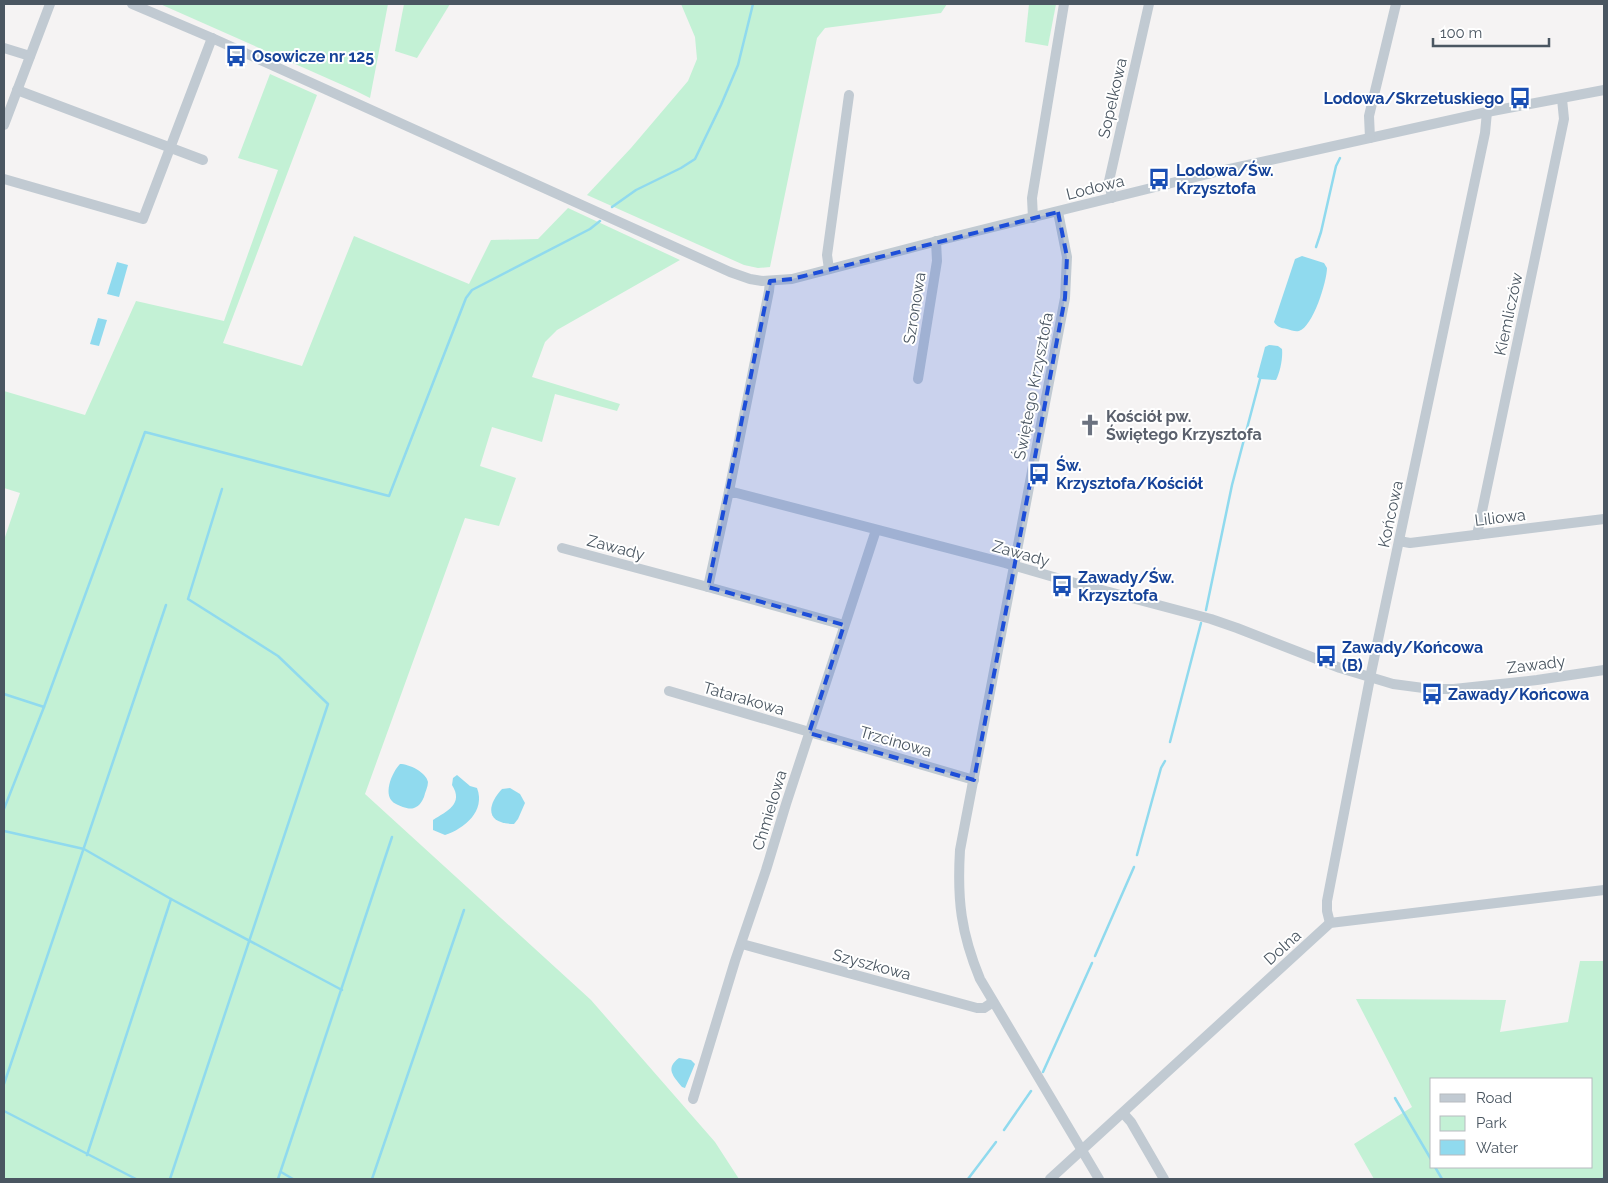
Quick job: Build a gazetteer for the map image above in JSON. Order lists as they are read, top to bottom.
{
  "streets": {
    "street": [
      "Sopelkowa",
      "Lodowa",
      "Szronowa",
      "Kiemliczów",
      "Świętego Krzysztofa",
      "Końcowa",
      "Liliowa",
      "Zawady",
      "Tatarakowa",
      "Trzcinowa",
      "Chmielowa",
      "Dolna",
      "Szyszkowa"
    ]
  },
  "crossings": [
    ["Sopelkowa", "Lodowa"],
    ["Lodowa", "Szronowa"],
    ["Lodowa", "Kiemliczów"],
    ["Lodowa", "Świętego Krzysztofa"],
    ["Lodowa", "Końcowa"],
    ["Kiemliczów", "Liliowa"],
    ["Świętego Krzysztofa", "Zawady"],
    ["Świętego Krzysztofa", "Trzcinowa"],
    ["Świętego Krzysztofa", "Dolna"],
    ["Świętego Krzysztofa", "Szyszkowa"],
    ["Końcowa", "Liliowa"],
    ["Końcowa", "Zawady"],
    ["Końcowa", "Dolna"],
    ["Zawady", "Chmielowa"],
    ["Tatarakowa", "Trzcinowa"],
    ["Tatarakowa", "Chmielowa"],
    ["Trzcinowa", "Chmielowa"],
    ["Chmielowa", "Szyszkowa"]
  ],
  "places": {
    "bus stop": [
      "Osowicze nr 125",
      "Lodowa/Skrzetuskiego",
      "Lodowa/Św. Krzysztofa",
      "Św. Krzysztofa/Kościół",
      "Zawady/Św. Krzysztofa",
      "Zawady/Końcowa (B)",
      "Zawady/Końcowa"
    ],
    "church": ["Kościół pw. Świętego Krzysztofa"]
  },
  "legend": ["Road", "Park", "Water"],
  "scale_bar": "100 m"
}
